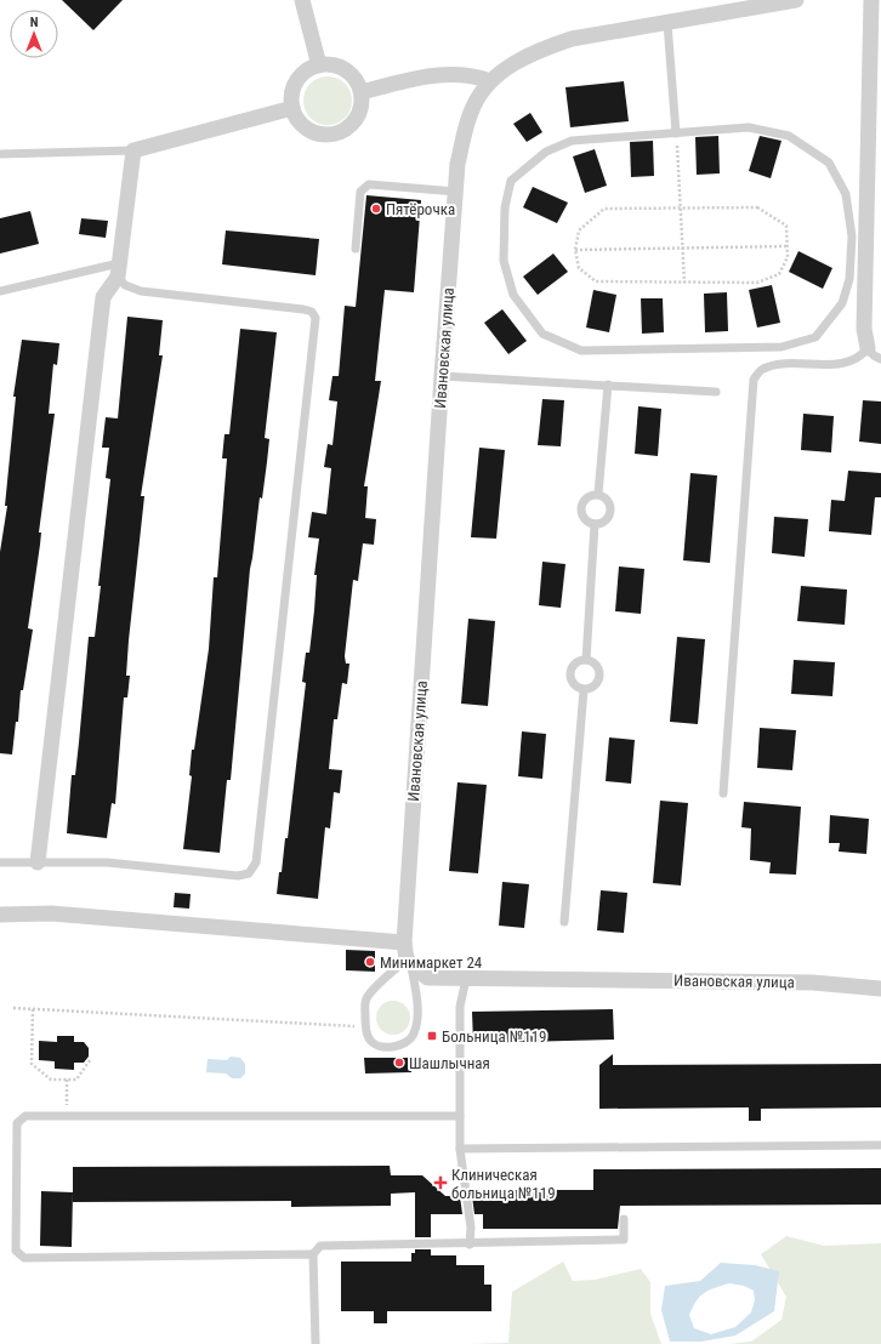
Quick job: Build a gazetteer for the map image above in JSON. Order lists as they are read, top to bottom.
{
  "streets": {
    "street": ["Ивановская улица"]
  },
  "places": {
    "other": ["Пятёрочка", "Минимаркет 24", "Шашлычная"],
    "transit": ["Больница №119"],
    "health": ["Клиническая больница №119"]
  },
  "north": "top"
}
